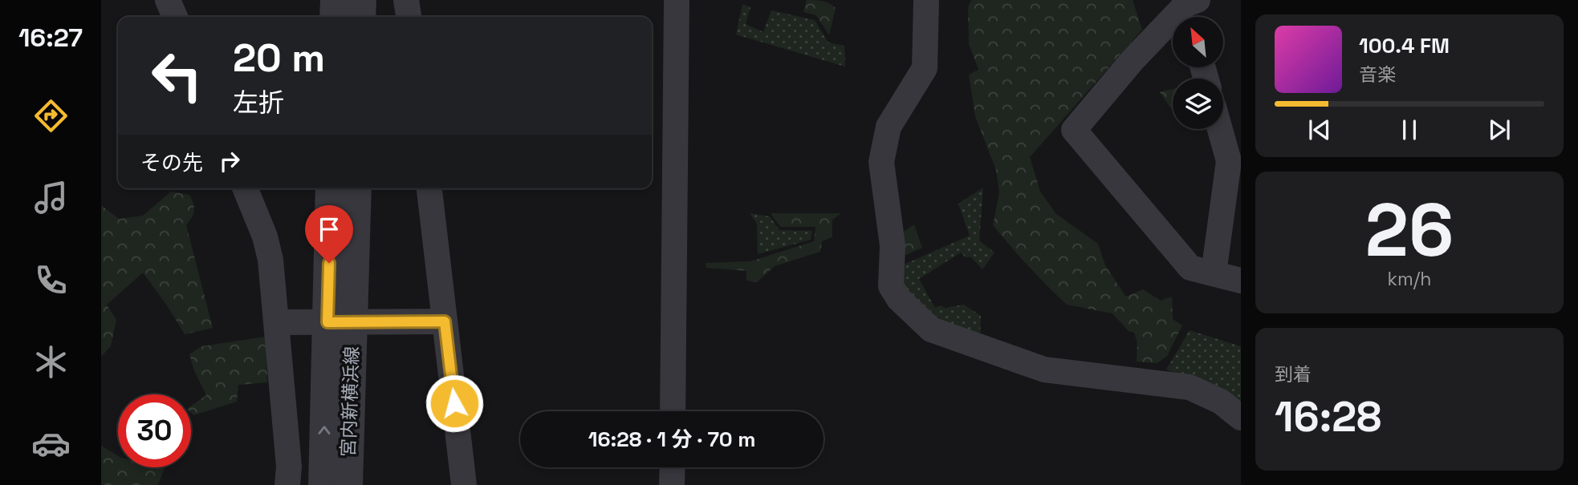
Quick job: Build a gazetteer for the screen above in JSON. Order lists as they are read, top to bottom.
{
  "streets": {
    "street": ["宮内新横浜線"]
  },
  "north": "top left",
  "page": {
    "tabs": "16:27",
    "turn": ["20 m", "左折"],
    "song": ["100.4 FM", "音楽"],
    "then": "その先",
    "tile": [
      ["26", "km/h"],
      ["到着", "16:28"]
    ],
    "limit": "30",
    "trip": "16:28 · 1 分 · 70 m"
  }
}
